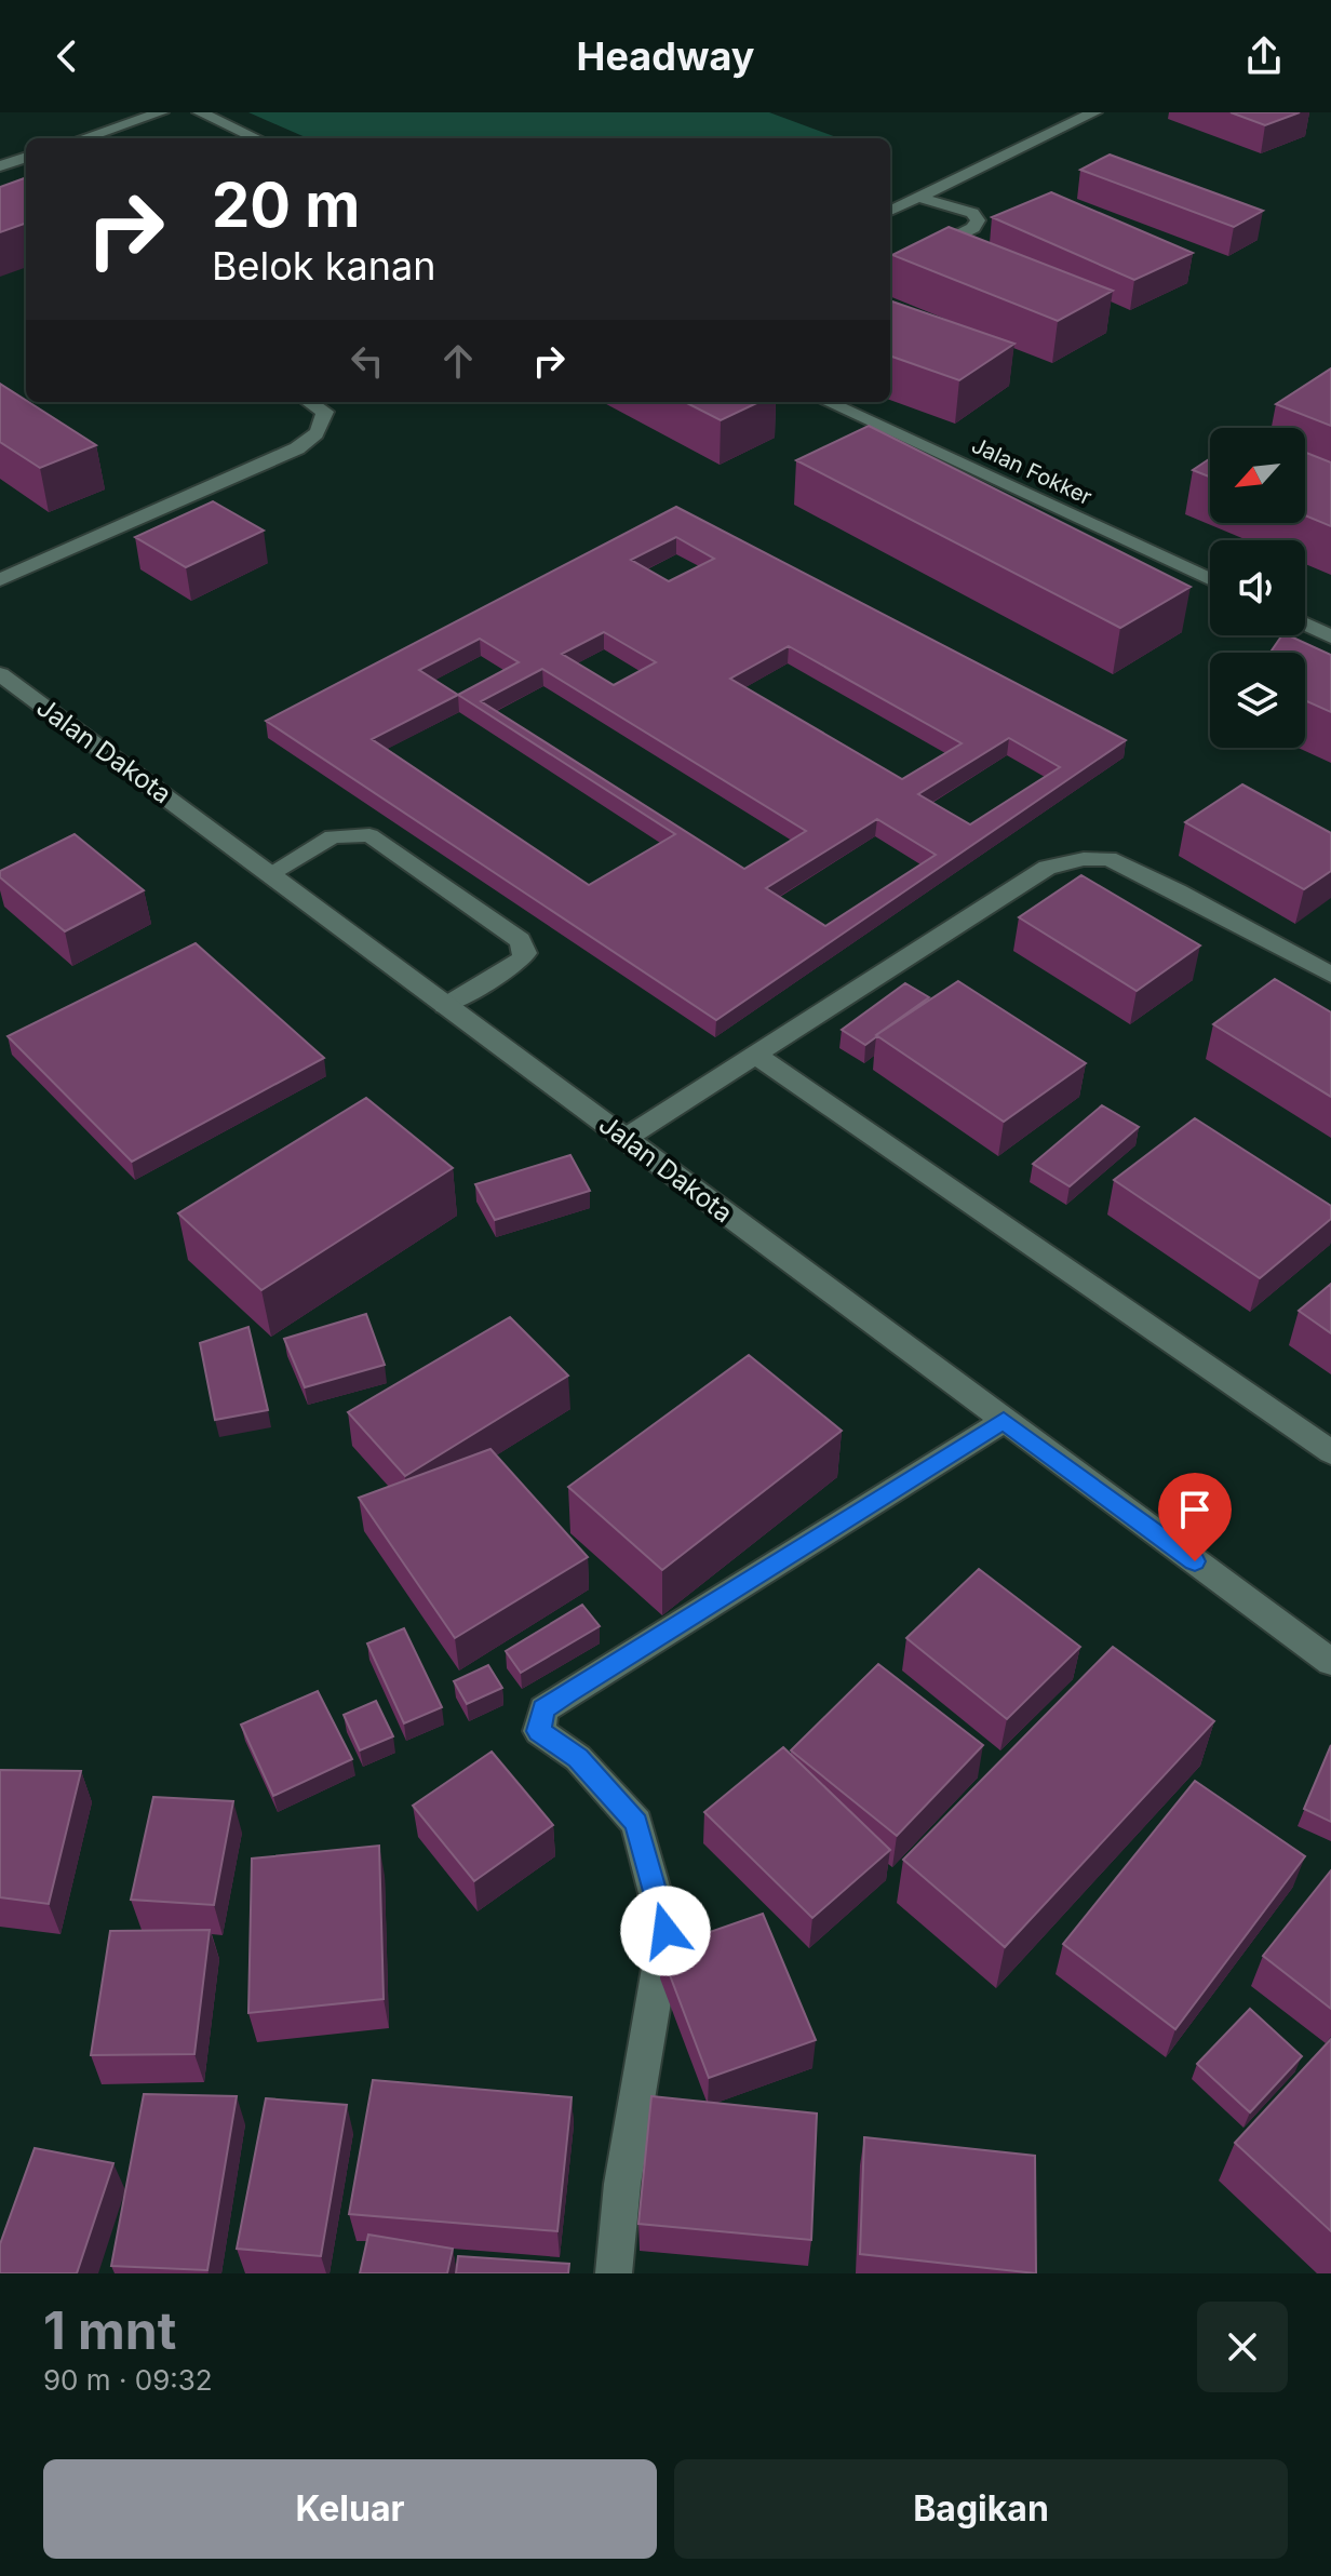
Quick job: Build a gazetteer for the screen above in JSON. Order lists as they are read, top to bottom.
{
  "streets": {
    "street": ["Jalan Fokker", "Jalan Dakota"]
  },
  "north": "bottom left",
  "page": {
    "header": "Headway",
    "turn": ["20 m", "Belok kanan"],
    "heading": ["1 mnt", "90 m · 09:32"],
    "buttons": ["Keluar", "Bagikan"]
  }
}
